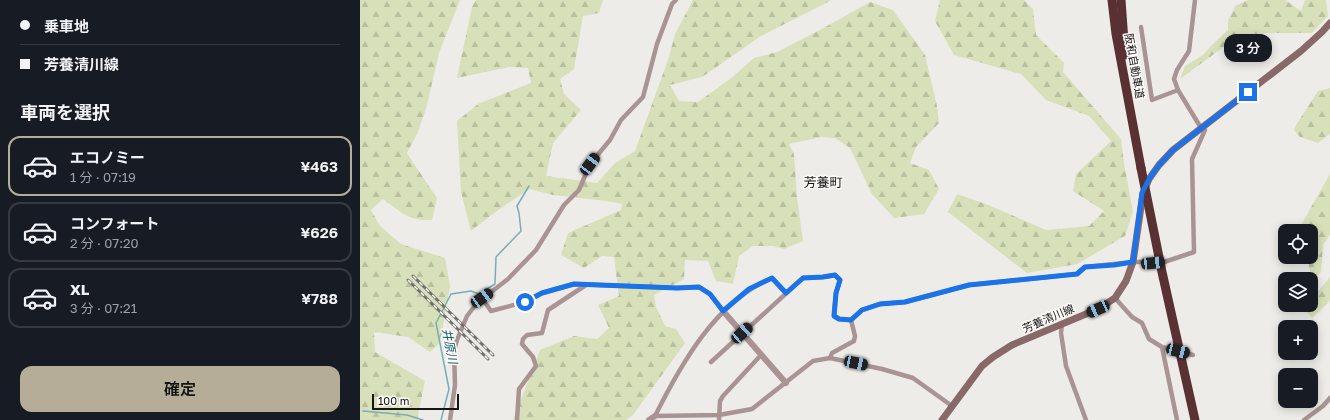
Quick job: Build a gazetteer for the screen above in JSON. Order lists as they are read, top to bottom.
{
  "streets": {
    "highway": ["阪和自動車道"],
    "main road": ["芳養清川線"]
  },
  "districts": ["芳養町"],
  "water": ["井原川"],
  "scale_bar": "100 m",
  "page": {
    "banner": ["乗車地", "芳養清川線"],
    "bubble": "3 分",
    "heading": "車両を選択",
    "list": [
      {
        "name": "エコノミー",
        "note": "1 分 · 07:19",
        "value": "¥463"
      },
      {
        "name": "コンフォート",
        "note": "2 分 · 07:20",
        "value": "¥626"
      },
      {
        "name": "XL",
        "note": "3 分 · 07:21",
        "value": "¥788"
      }
    ],
    "map_buttons": ["+", "−"],
    "buttons": "確定",
    "scale": "100 m"
  }
}
